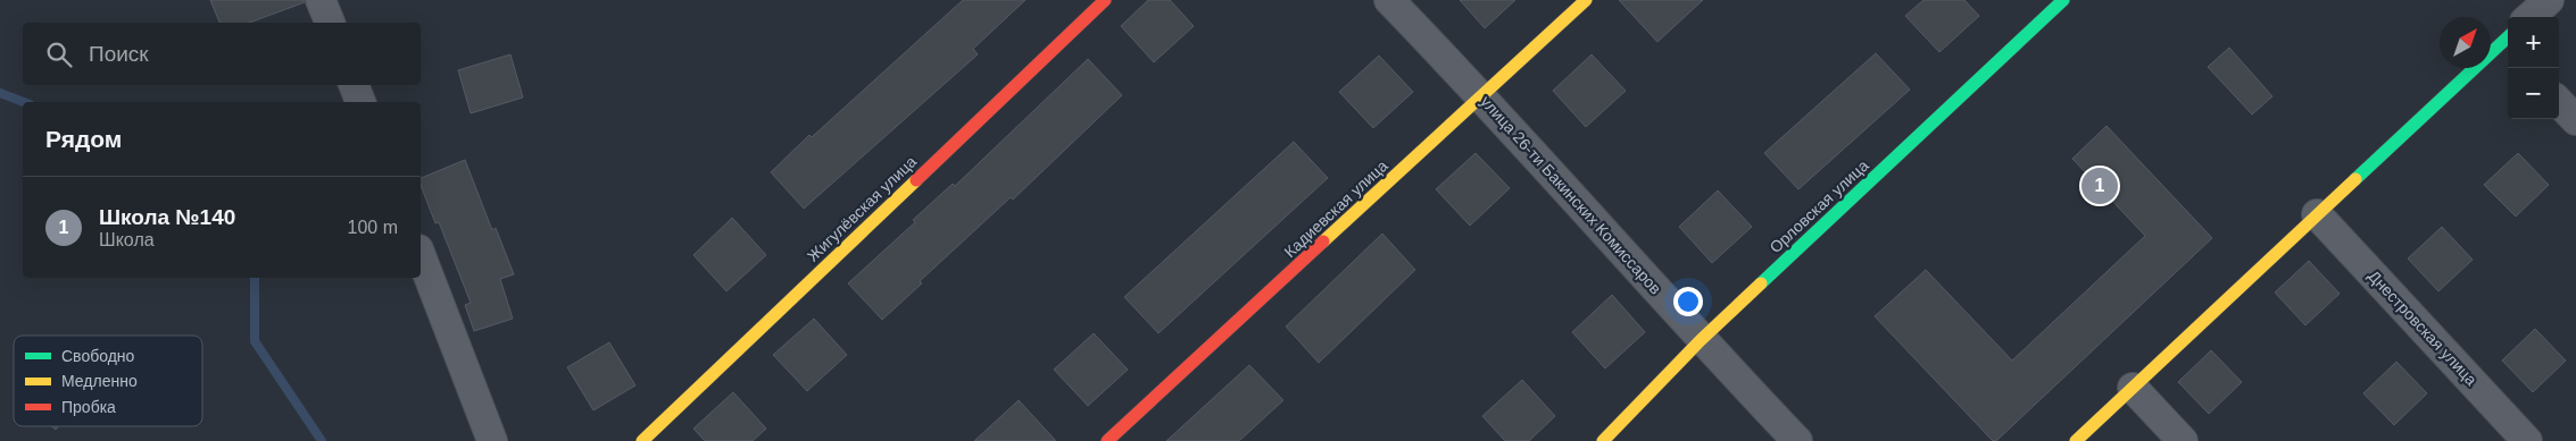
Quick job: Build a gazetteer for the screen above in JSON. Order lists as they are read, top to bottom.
{
  "streets": {
    "street": [
      "улица 26-ти Бакинских Комиссаров",
      "Орловская улица",
      "Жигулёвская улица",
      "Кадиевская улица",
      "Днестровская улица"
    ]
  },
  "crossings": [
    ["улица 26-ти Бакинских Комиссаров", "Орловская улица"],
    ["улица 26-ти Бакинских Комиссаров", "Кадиевская улица"]
  ],
  "legend": ["Свободно", "Медленно", "Пробка"],
  "north": "top right",
  "page": {
    "map_buttons": ["+", "−"],
    "search": "Поиск",
    "heading": "Рядом",
    "pins": "1",
    "list": [
      {
        "mark": "1",
        "name": "Школа №140",
        "note": "Школа",
        "value": "100 m"
      }
    ]
  }
}
